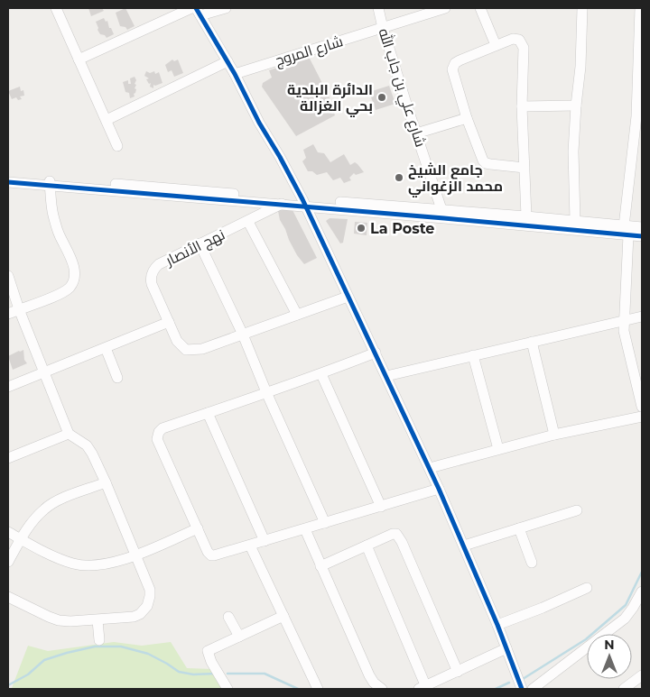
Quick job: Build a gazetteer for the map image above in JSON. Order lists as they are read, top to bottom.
{
  "streets": {
    "street": ["شارع المروج", "شارع علي بن جاب الله", "نهج الأنصار"]
  },
  "crossings": [
    ["شارع المروج", "شارع علي بن جاب الله"]
  ],
  "places": ["الدائرة البلدية بحي الغزالة", "جامع الشيخ محمد الزغواني", "La Poste"],
  "north": "top"
}
